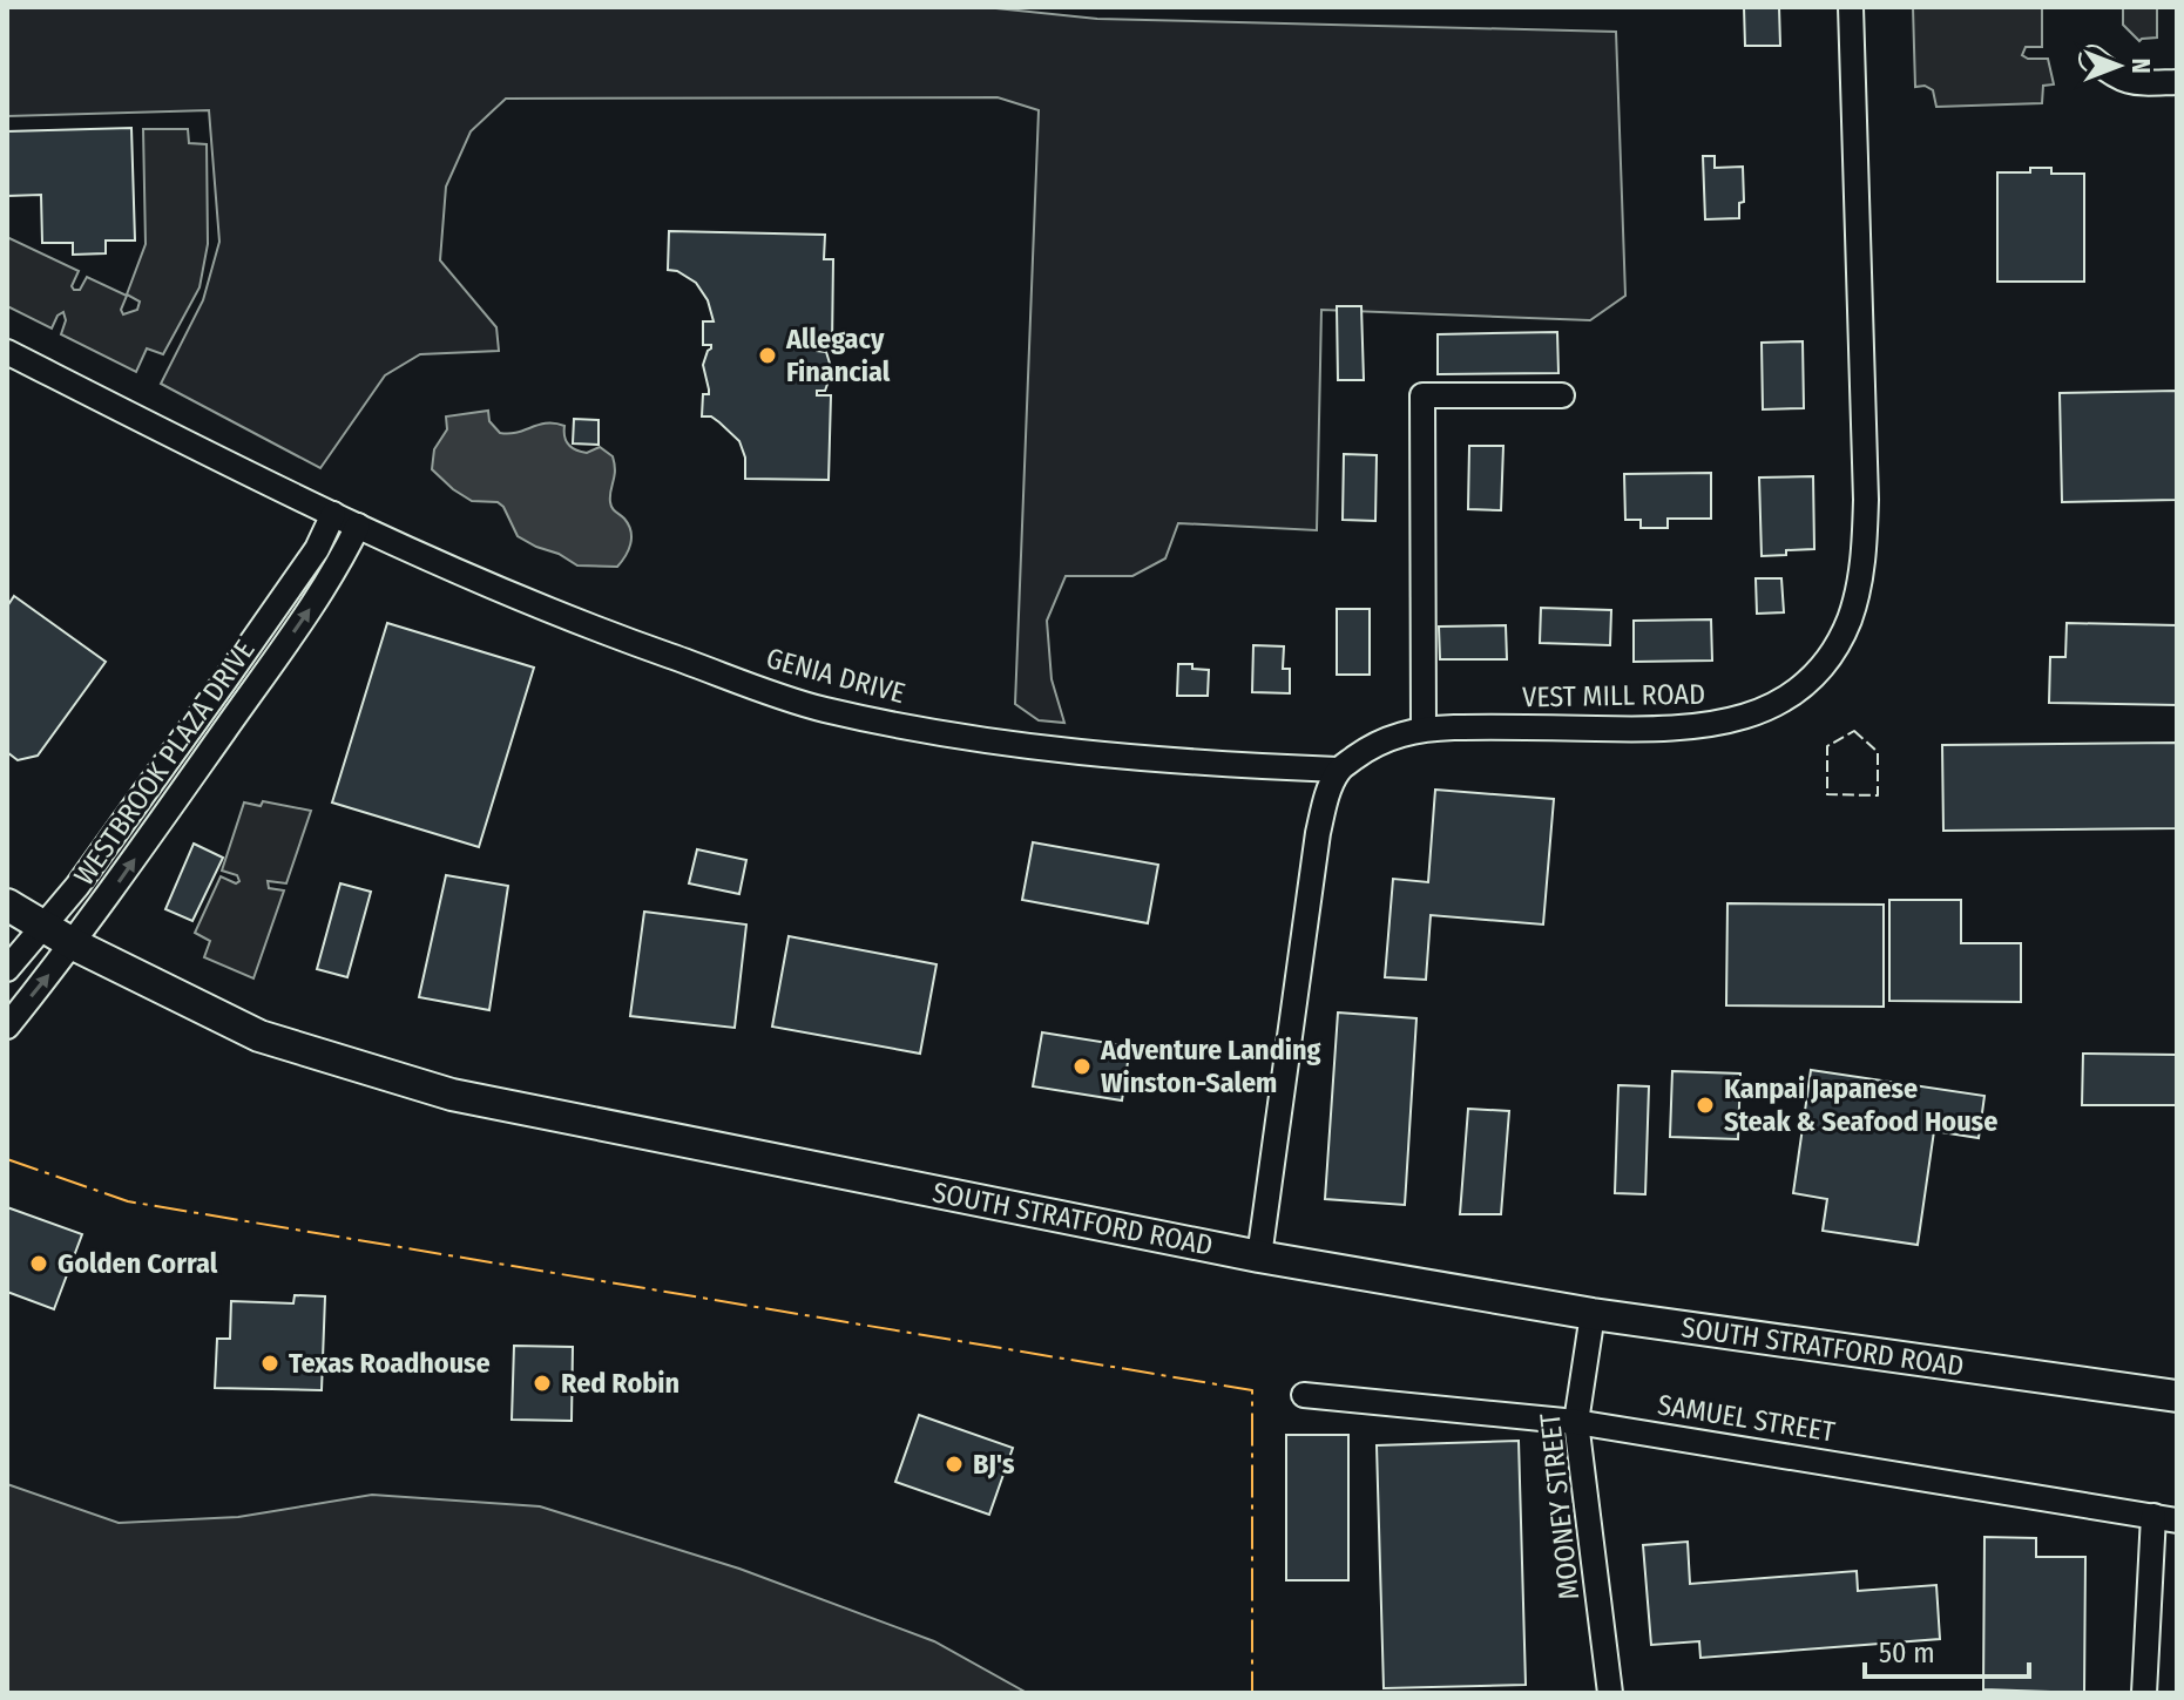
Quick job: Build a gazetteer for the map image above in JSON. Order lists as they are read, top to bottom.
{
  "streets": {
    "main road": ["SOUTH STRATFORD ROAD"],
    "street": [
      "GENIA DRIVE",
      "VEST MILL ROAD",
      "WESTBROOK PLAZA DRIVE",
      "SAMUEL STREET",
      "MOONEY STREET"
    ]
  },
  "crossings": [
    ["GENIA DRIVE", "VEST MILL ROAD"],
    ["GENIA DRIVE", "WESTBROOK PLAZA DRIVE"],
    ["WESTBROOK PLAZA DRIVE", "SOUTH STRATFORD ROAD"],
    ["SOUTH STRATFORD ROAD", "MOONEY STREET"],
    ["SAMUEL STREET", "MOONEY STREET"]
  ],
  "places": [
    "Allegacy Financial",
    "Adventure Landing Winston-Salem",
    "Kanpai Japanese Steak & Seafood House",
    "Golden Corral",
    "Texas Roadhouse",
    "Red Robin",
    "BJ's"
  ],
  "scale_bar": "50 m",
  "north": "right"
}
